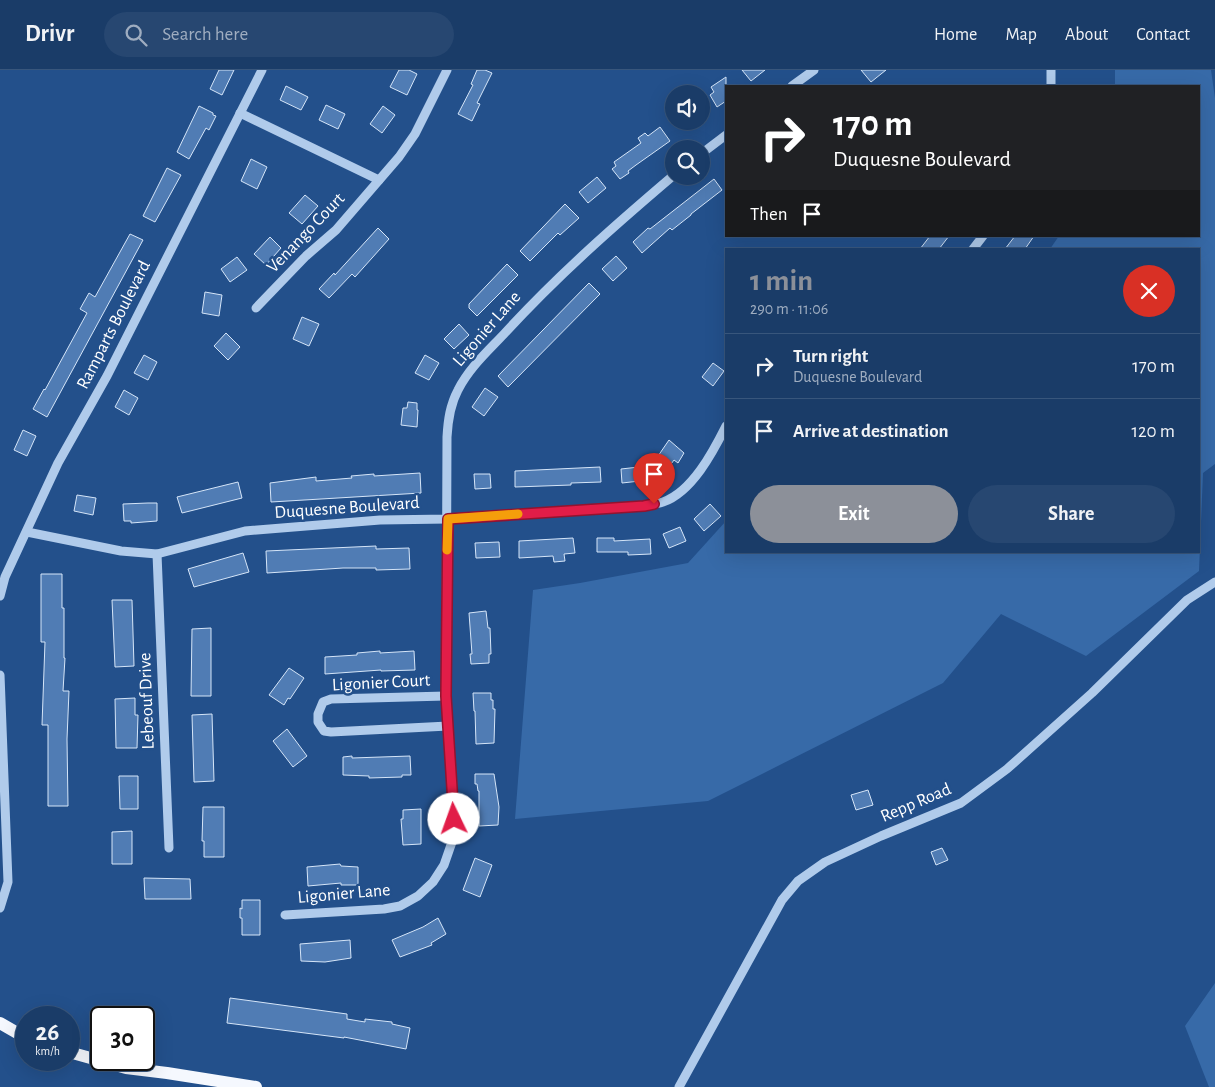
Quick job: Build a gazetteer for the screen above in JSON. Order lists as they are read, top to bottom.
{
  "streets": {
    "street": [
      "Venango Court",
      "Ramparts Boulevard",
      "Ligonier Lane",
      "Duquesne Boulevard",
      "Ligonier Court",
      "Lebeouf Drive",
      "Repp Road"
    ]
  },
  "crossings": [
    ["Ramparts Boulevard", "Duquesne Boulevard"],
    ["Ligonier Lane", "Duquesne Boulevard"],
    ["Ligonier Lane", "Ligonier Court"],
    ["Duquesne Boulevard", "Lebeouf Drive"]
  ],
  "page": {
    "header": "Drivr",
    "search": "Search here",
    "nav": [
      "Home",
      "Map",
      "About",
      "Contact"
    ],
    "turn": ["170 m", "Duquesne Boulevard"],
    "then": "Then",
    "heading": ["1 min", "290 m · 11:06"],
    "list": [
      {
        "name": "Turn right",
        "note": "Duquesne Boulevard",
        "value": "170 m"
      },
      {
        "name": "Arrive at destination",
        "value": "120 m"
      }
    ],
    "buttons": ["Exit", "Share"],
    "speed": "26 km/h",
    "limit": "30"
  }
}
